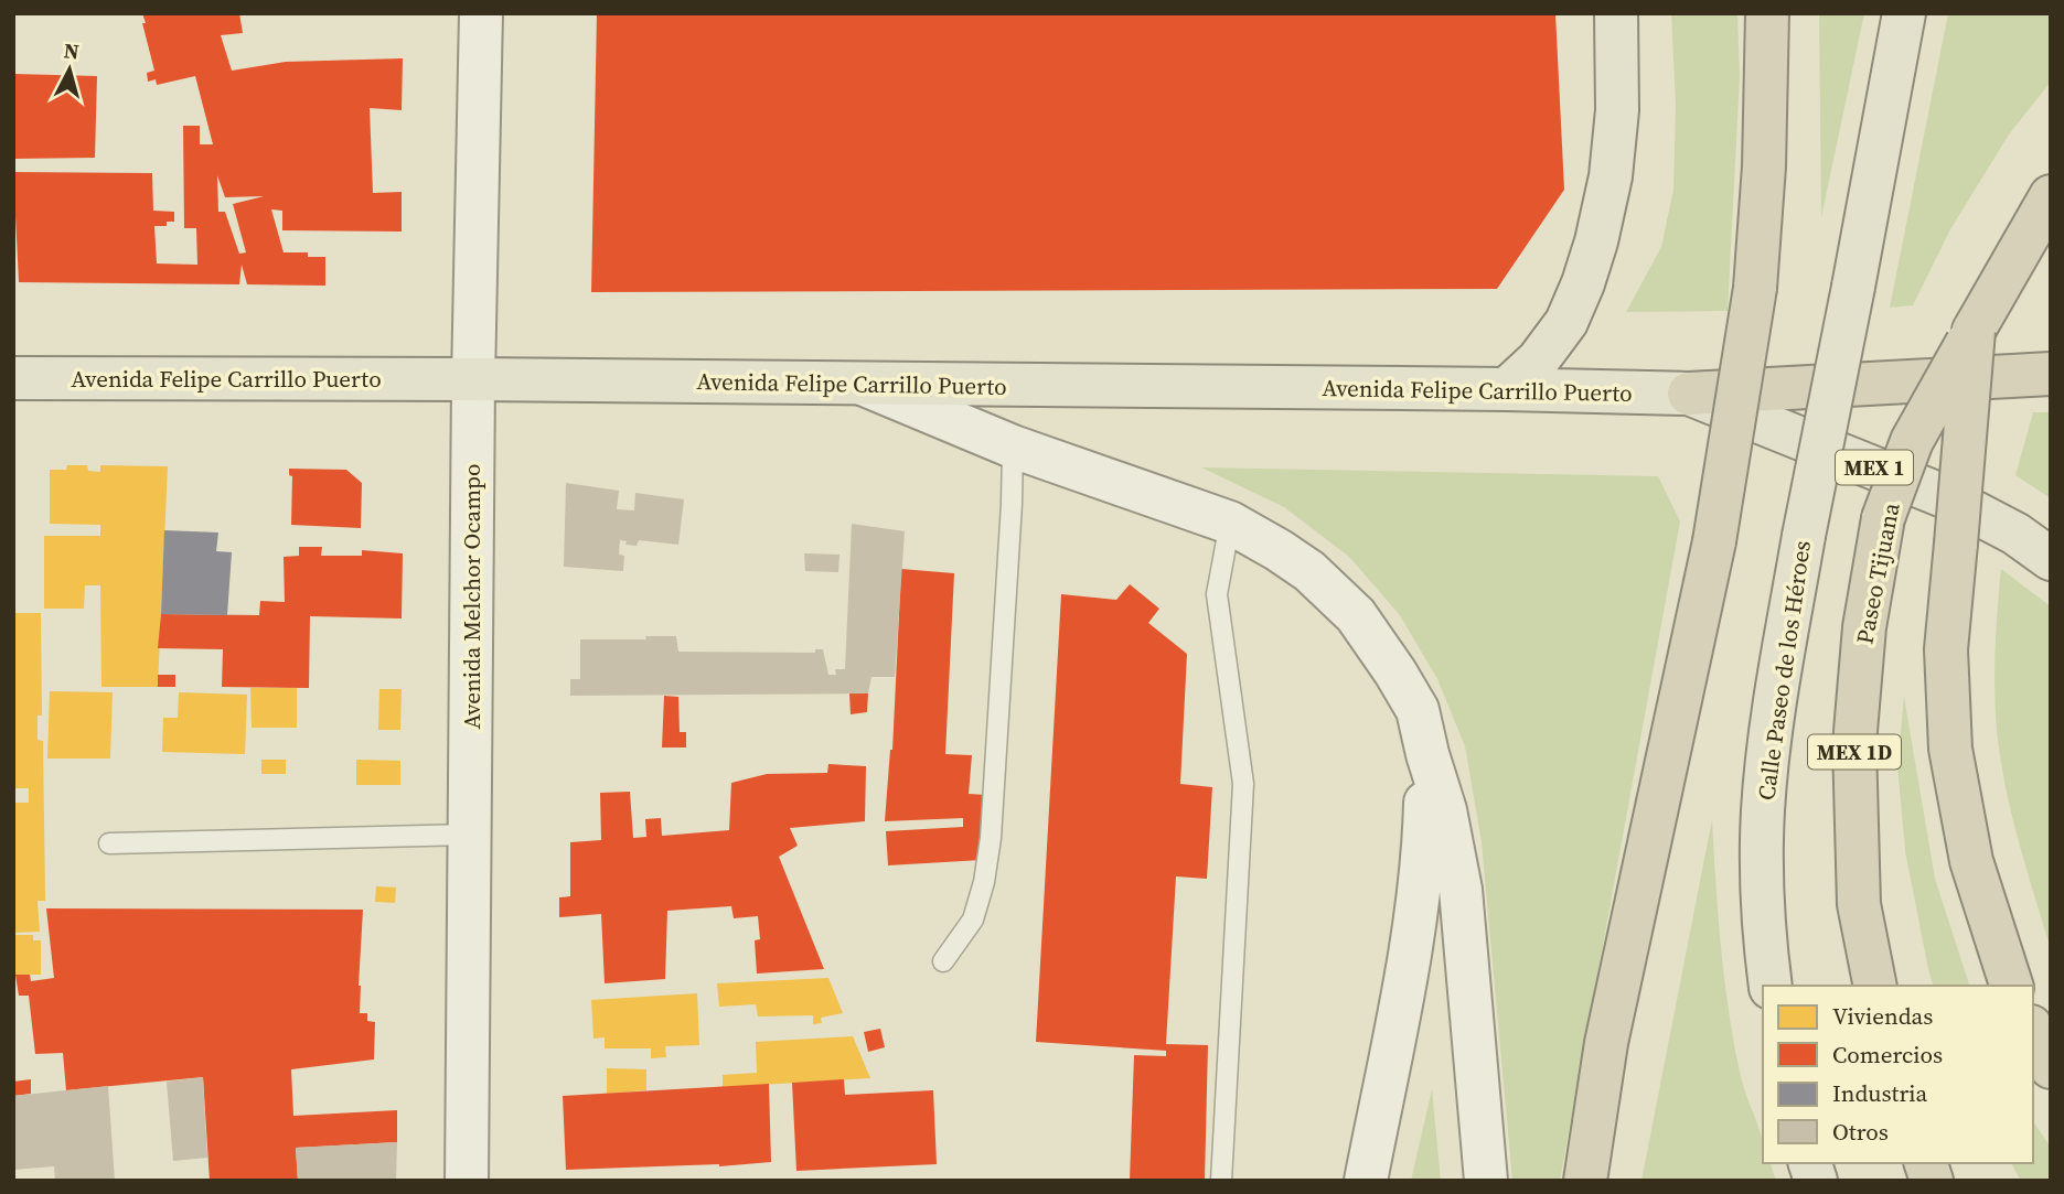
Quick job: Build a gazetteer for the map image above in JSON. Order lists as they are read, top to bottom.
{
  "streets": {
    "highway": ["Paseo Tijuana", "MEX 1D"],
    "main road": [
      "Avenida Felipe Carrillo Puerto",
      "MEX 1",
      "Avenida Melchor Ocampo",
      "Calle Paseo de los Héroes"
    ]
  },
  "crossings": [
    ["Avenida Felipe Carrillo Puerto", "MEX 1"],
    ["Avenida Felipe Carrillo Puerto", "Avenida Melchor Ocampo"]
  ],
  "legend": [
    "Viviendas",
    "Comercios",
    "Industria",
    "Otros"
  ],
  "north": "top"
}
